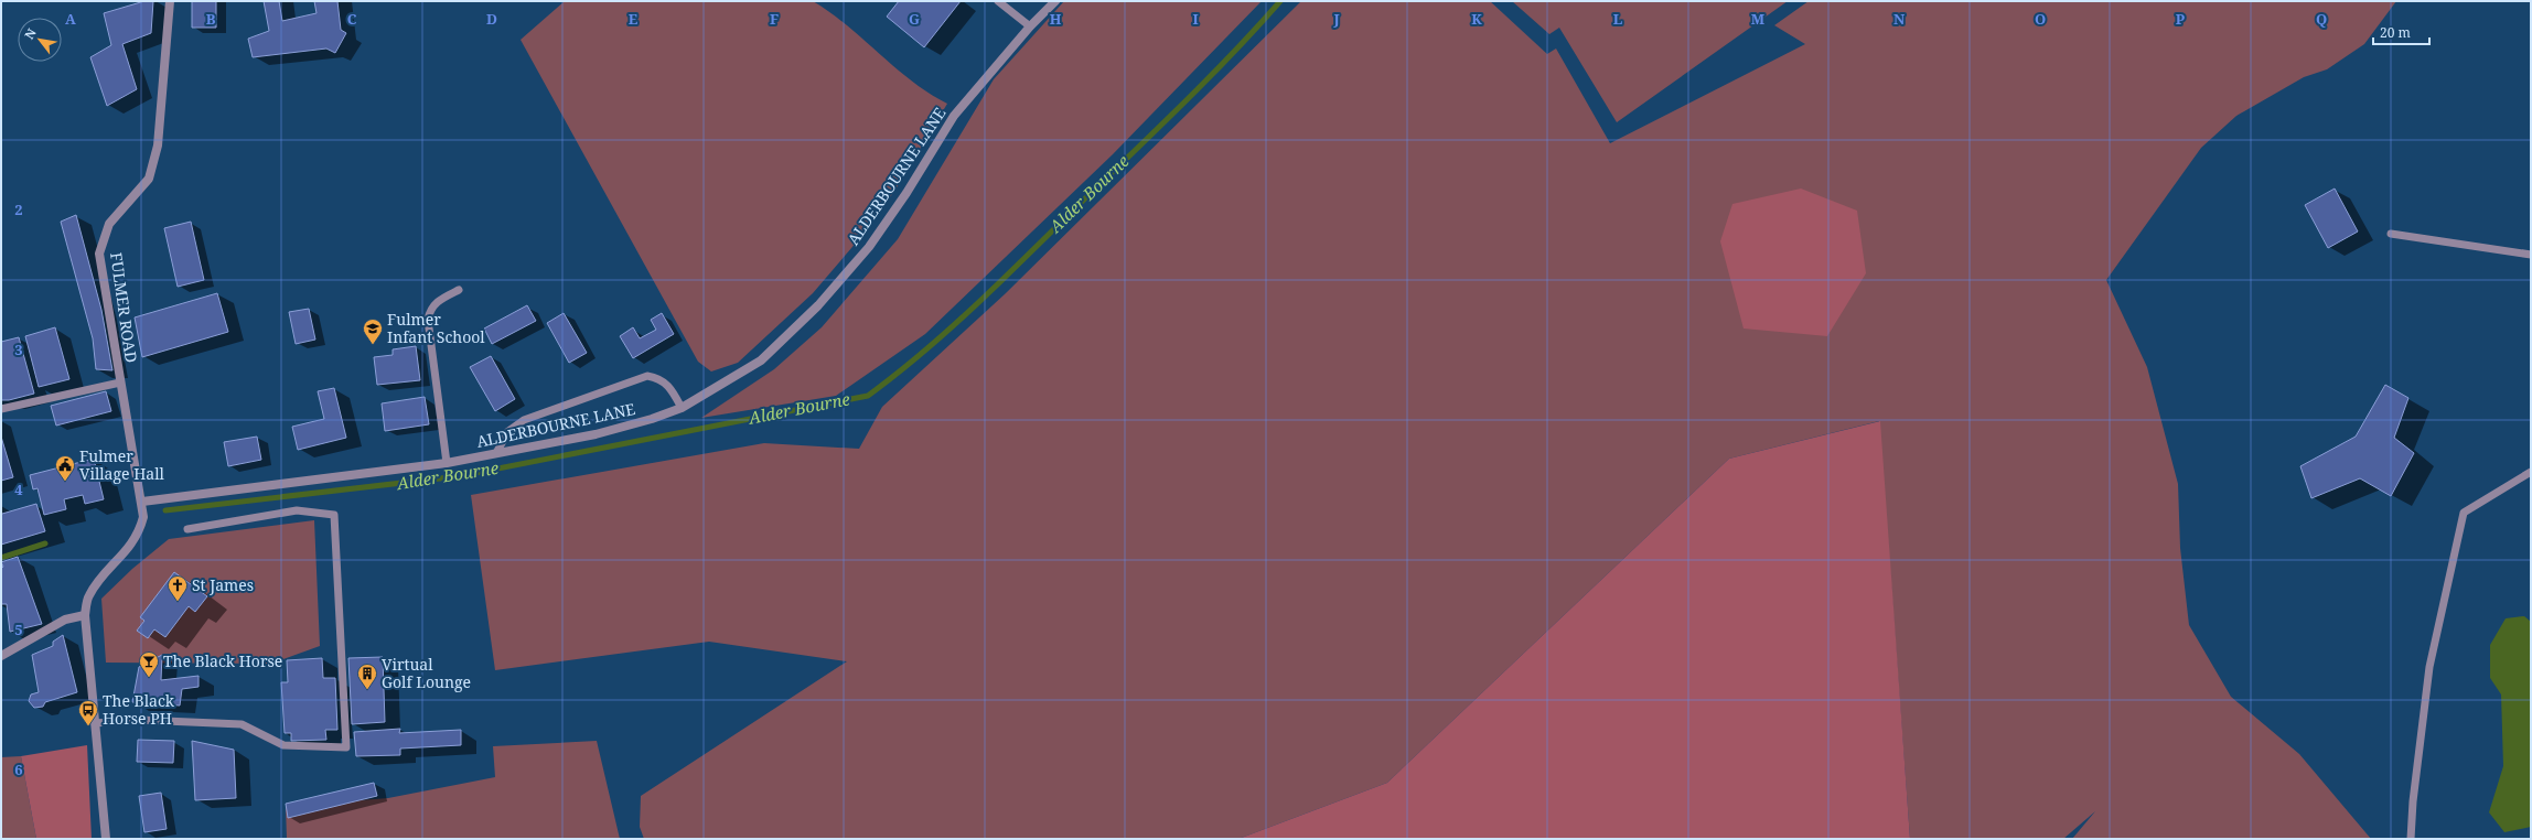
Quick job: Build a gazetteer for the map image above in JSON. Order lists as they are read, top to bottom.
{
  "streets": {
    "street": ["ALDERBOURNE LANE", "FULMER ROAD"]
  },
  "crossings": [
    ["ALDERBOURNE LANE", "FULMER ROAD"]
  ],
  "water": ["Alder Bourne"],
  "places": {
    "school or university": ["Fulmer Infant School"],
    "public building": ["Fulmer Village Hall"],
    "church": ["St James"],
    "bar": ["The Black Horse"],
    "building": ["Virtual Golf Lounge"],
    "bus stop": ["The Black Horse PH"]
  },
  "scale_bar": "20 m",
  "north": "top left",
  "grid": {
    "columns": [
      "A",
      "B",
      "C",
      "D",
      "E",
      "F",
      "G",
      "H",
      "I",
      "J",
      "K",
      "L",
      "M",
      "N",
      "O",
      "P",
      "Q"
    ],
    "rows": [
      "2",
      "3",
      "4",
      "5",
      "6"
    ]
  }
}
